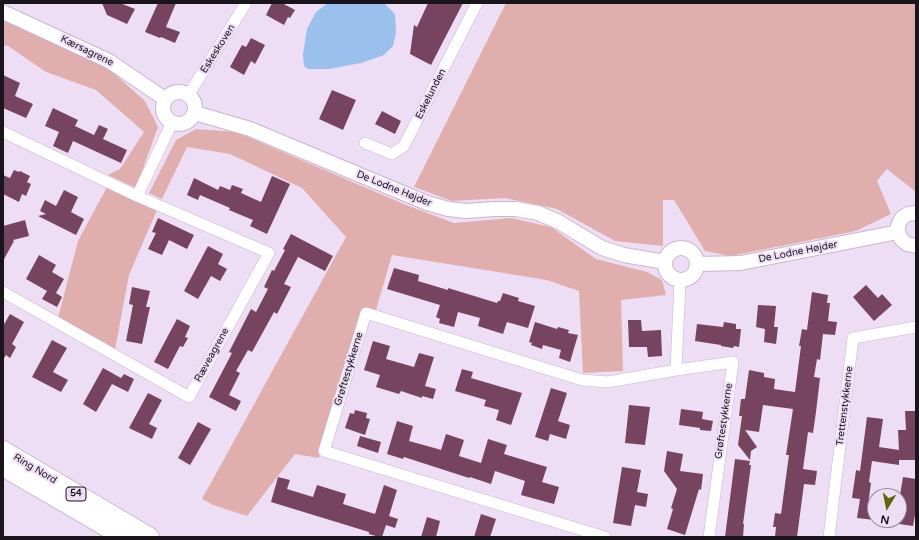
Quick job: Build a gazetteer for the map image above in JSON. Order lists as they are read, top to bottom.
{
  "streets": {
    "highway": ["Ring Nord", "54"],
    "street": [
      "Eskeskoven",
      "Kærsagrene",
      "Eskelunden",
      "De Lodne Højder",
      "Ræveagrene",
      "Grøftestykkerne",
      "Trettenstykkerne"
    ]
  },
  "crossings": [
    ["Eskeskoven", "Kærsagrene"],
    ["Eskeskoven", "De Lodne Højder"],
    ["Kærsagrene", "De Lodne Højder"]
  ],
  "north": "bottom"
}
